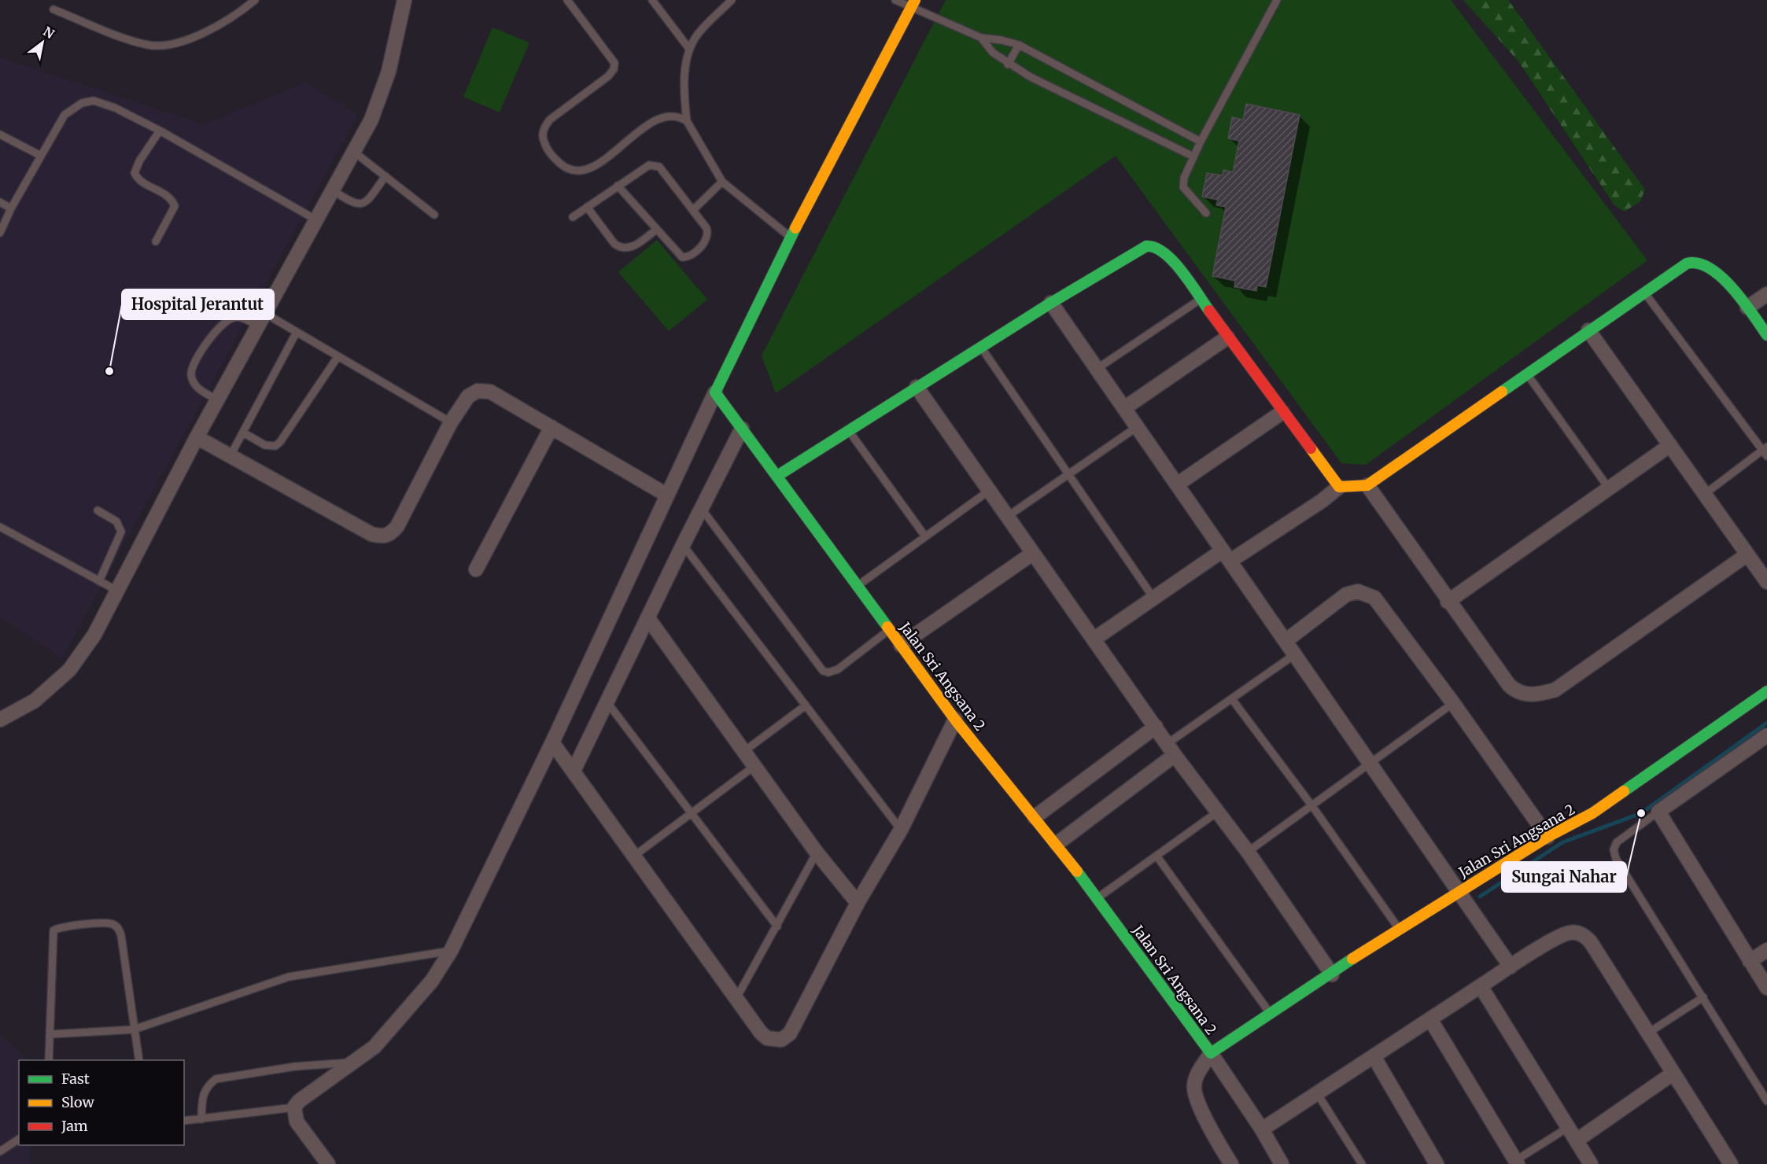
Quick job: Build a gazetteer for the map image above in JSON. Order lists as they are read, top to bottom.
{
  "streets": {
    "street": ["Jalan Sri Angsana 2"]
  },
  "places": ["Hospital Jerantut", "Sungai Nahar"],
  "legend": ["Fast", "Slow", "Jam"],
  "north": "top right"
}
